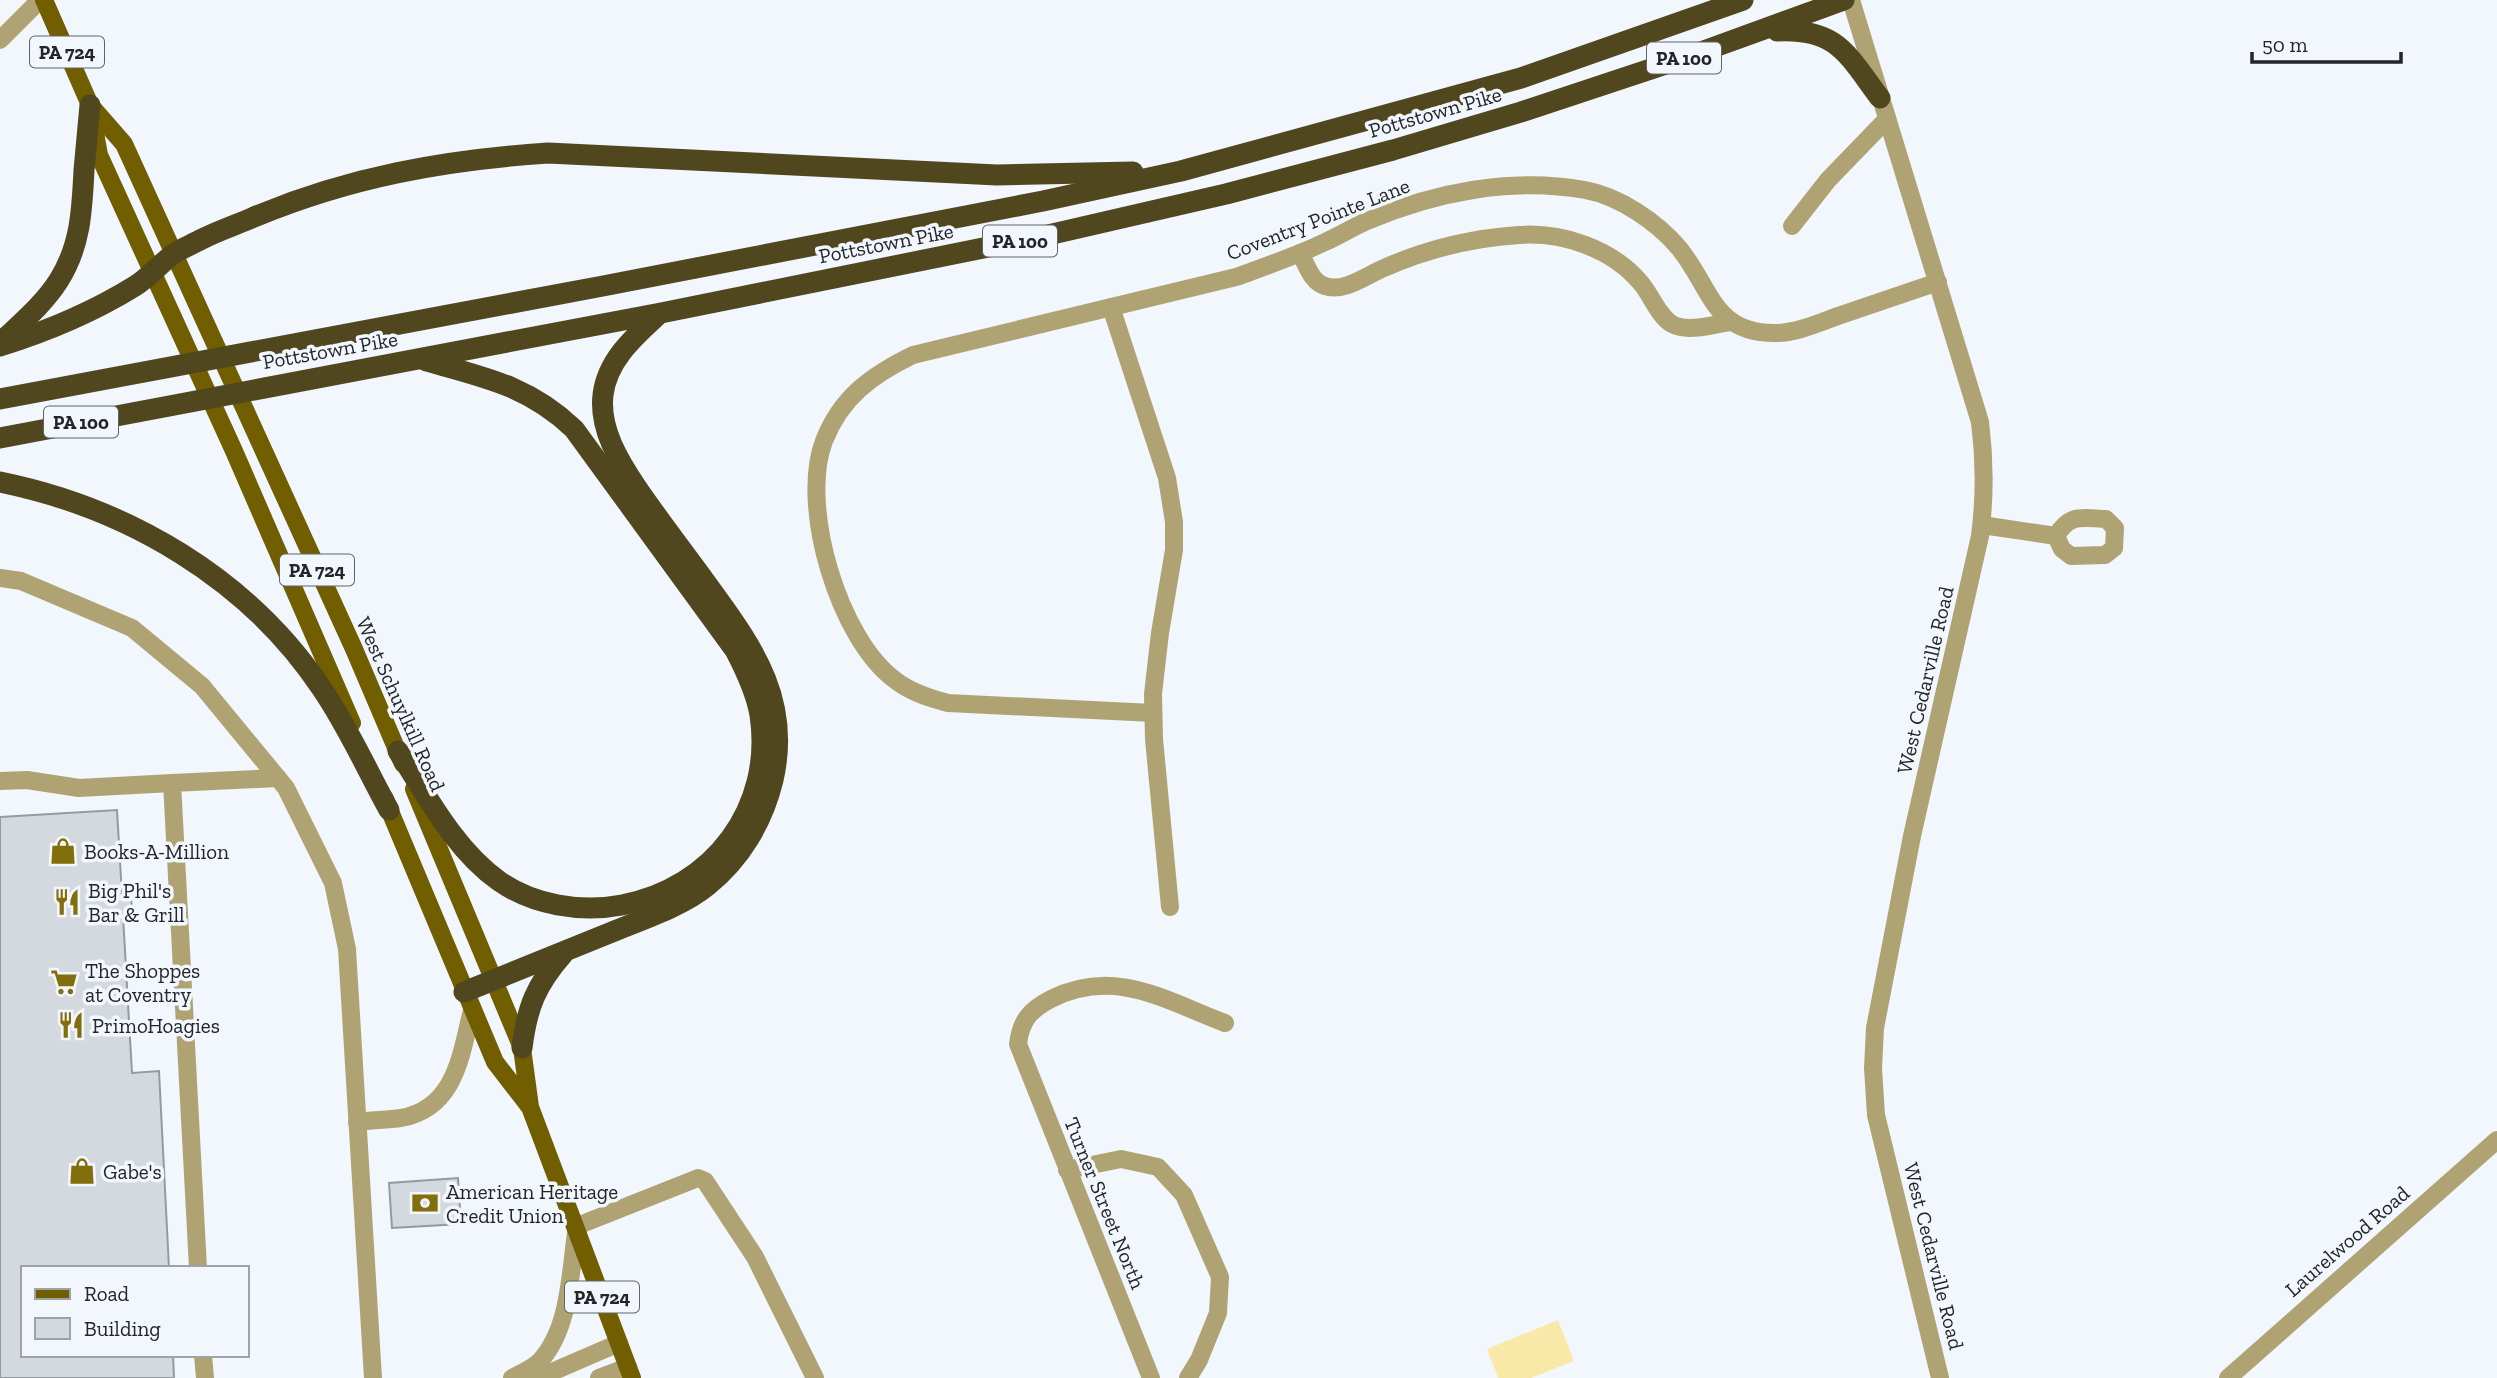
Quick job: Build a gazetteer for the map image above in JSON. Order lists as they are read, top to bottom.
{
  "streets": {
    "highway": ["PA 100", "Pottstown Pike"],
    "main road": ["PA 724", "West Schuylkill Road"],
    "street": [
      "Coventry Pointe Lane",
      "West Cedarville Road",
      "Turner Street North",
      "Laurelwood Road"
    ]
  },
  "places": {
    "shop": ["Books-A-Million", "Gabe's"],
    "restaurant": ["Big Phil's Bar & Grill", "PrimoHoagies"],
    "supermarket": ["The Shoppes at Coventry"],
    "bank": ["American Heritage Credit Union"]
  },
  "legend": ["Road", "Building"],
  "scale_bar": "50 m"
}
